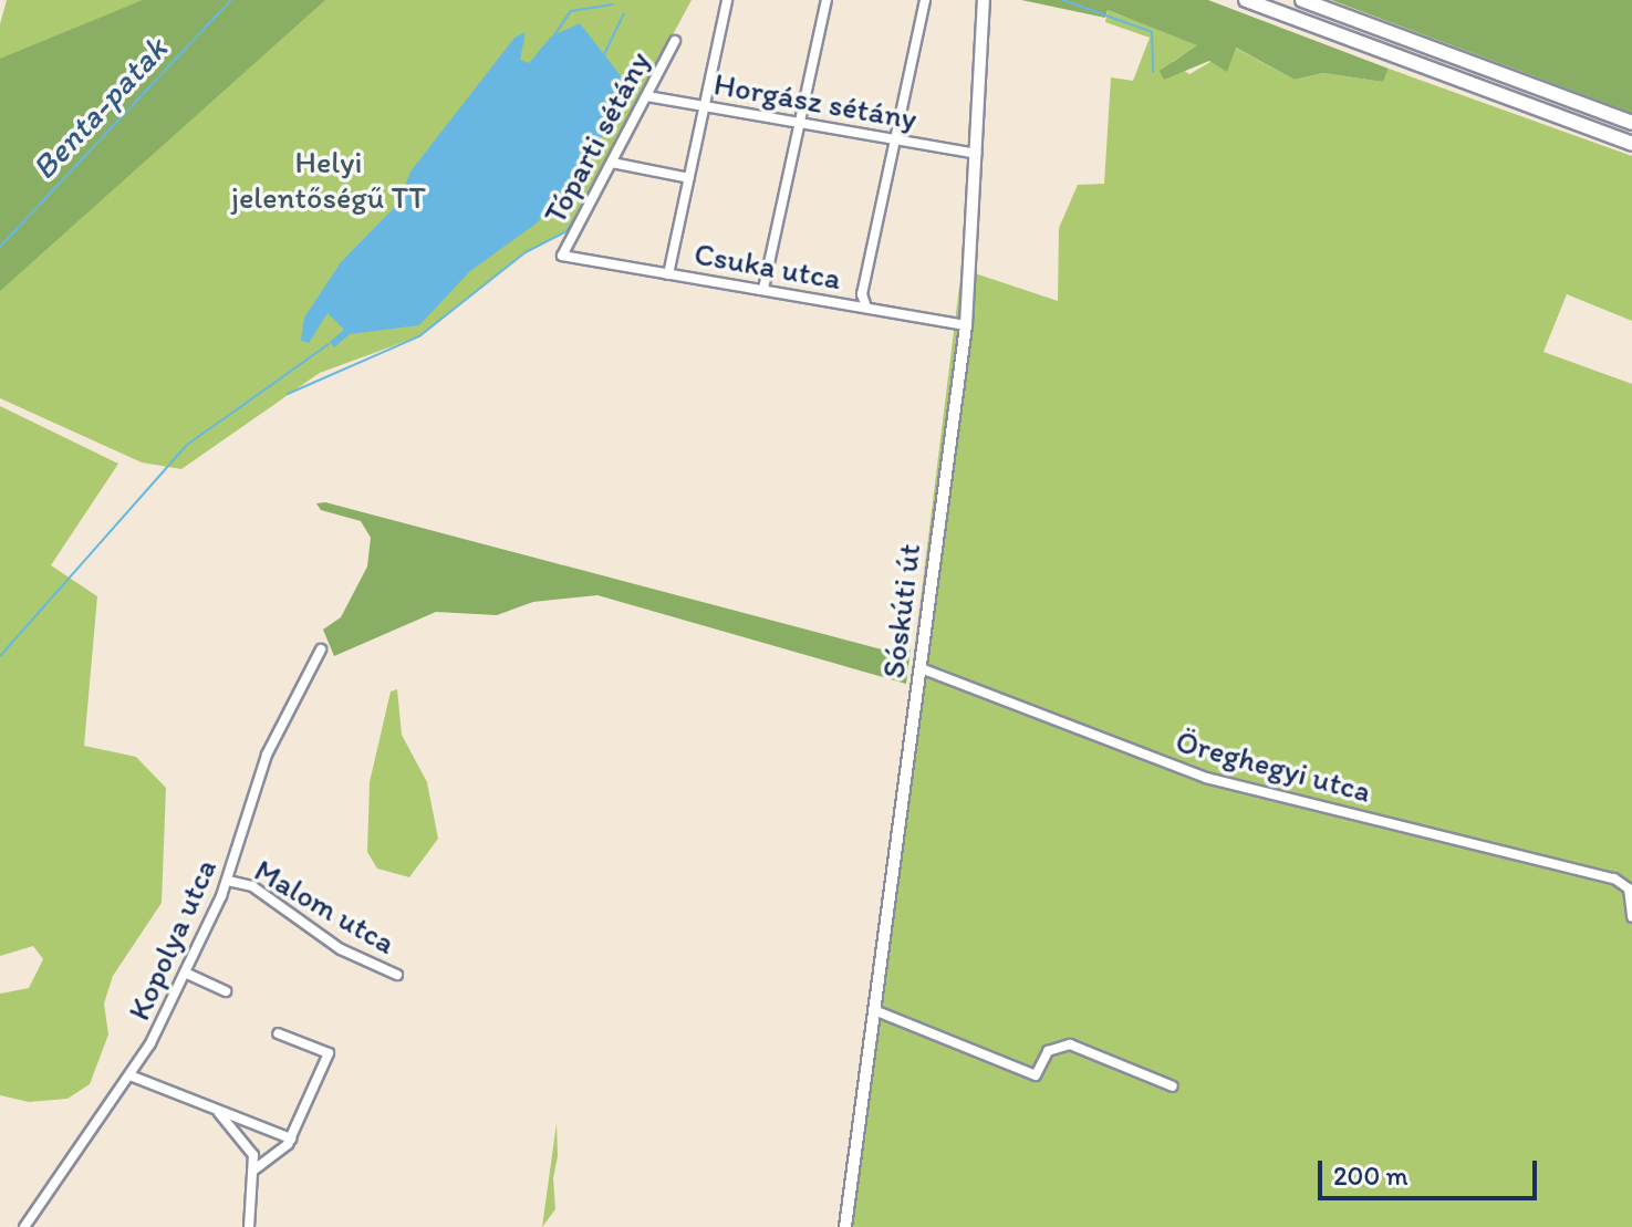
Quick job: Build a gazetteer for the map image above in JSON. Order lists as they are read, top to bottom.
{
  "streets": {
    "main road": ["Sóskúti út"],
    "street": [
      "Horgász sétány",
      "Tóparti sétány",
      "Csuka utca",
      "Öreghegyi utca",
      "Malom utca",
      "Kopolya utca"
    ]
  },
  "crossings": [
    ["Horgász sétány", "Tóparti sétány"],
    ["Horgász sétány", "Sóskúti út"],
    ["Tóparti sétány", "Csuka utca"],
    ["Csuka utca", "Sóskúti út"],
    ["Sóskúti út", "Öreghegyi utca"],
    ["Malom utca", "Kopolya utca"]
  ],
  "water": ["Benta-patak"],
  "parks": ["Helyi jelentőségű TT"],
  "scale_bar": "200 m"
}
